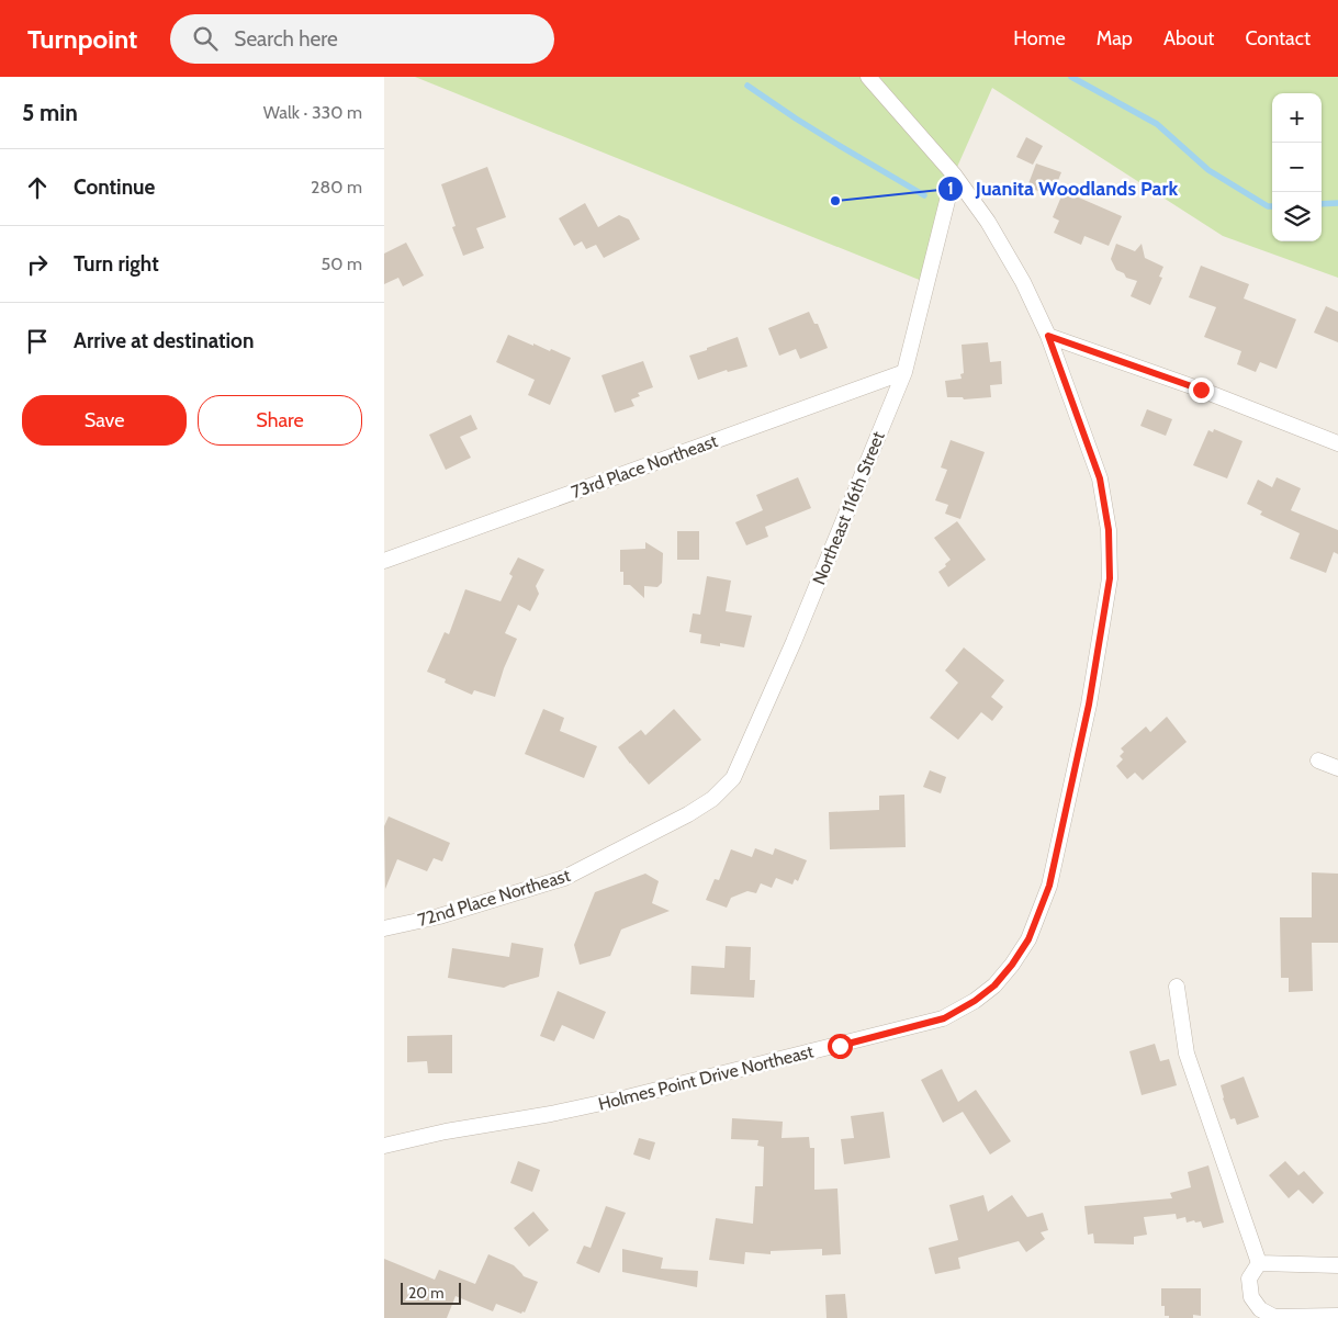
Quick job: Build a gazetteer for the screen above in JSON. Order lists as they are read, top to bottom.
{
  "streets": {
    "street": [
      "73rd Place Northeast",
      "Northeast 116th Street",
      "72nd Place Northeast",
      "Holmes Point Drive Northeast"
    ]
  },
  "crossings": [
    ["73rd Place Northeast", "Northeast 116th Street"],
    ["Northeast 116th Street", "72nd Place Northeast"],
    ["Northeast 116th Street", "Holmes Point Drive Northeast"]
  ],
  "places": ["Juanita Woodlands Park"],
  "scale_bar": "20 m",
  "page": {
    "header": "Turnpoint",
    "search": "Search here",
    "nav": [
      "Home",
      "Map",
      "About",
      "Contact"
    ],
    "heading": ["5 min", "Walk · 330 m"],
    "map_buttons": ["+", "−"],
    "list": [
      ["Continue", "280 m"],
      ["Turn right", "50 m"],
      "Arrive at destination"
    ],
    "buttons": ["Save", "Share"],
    "scale": "20 m"
  }
}
